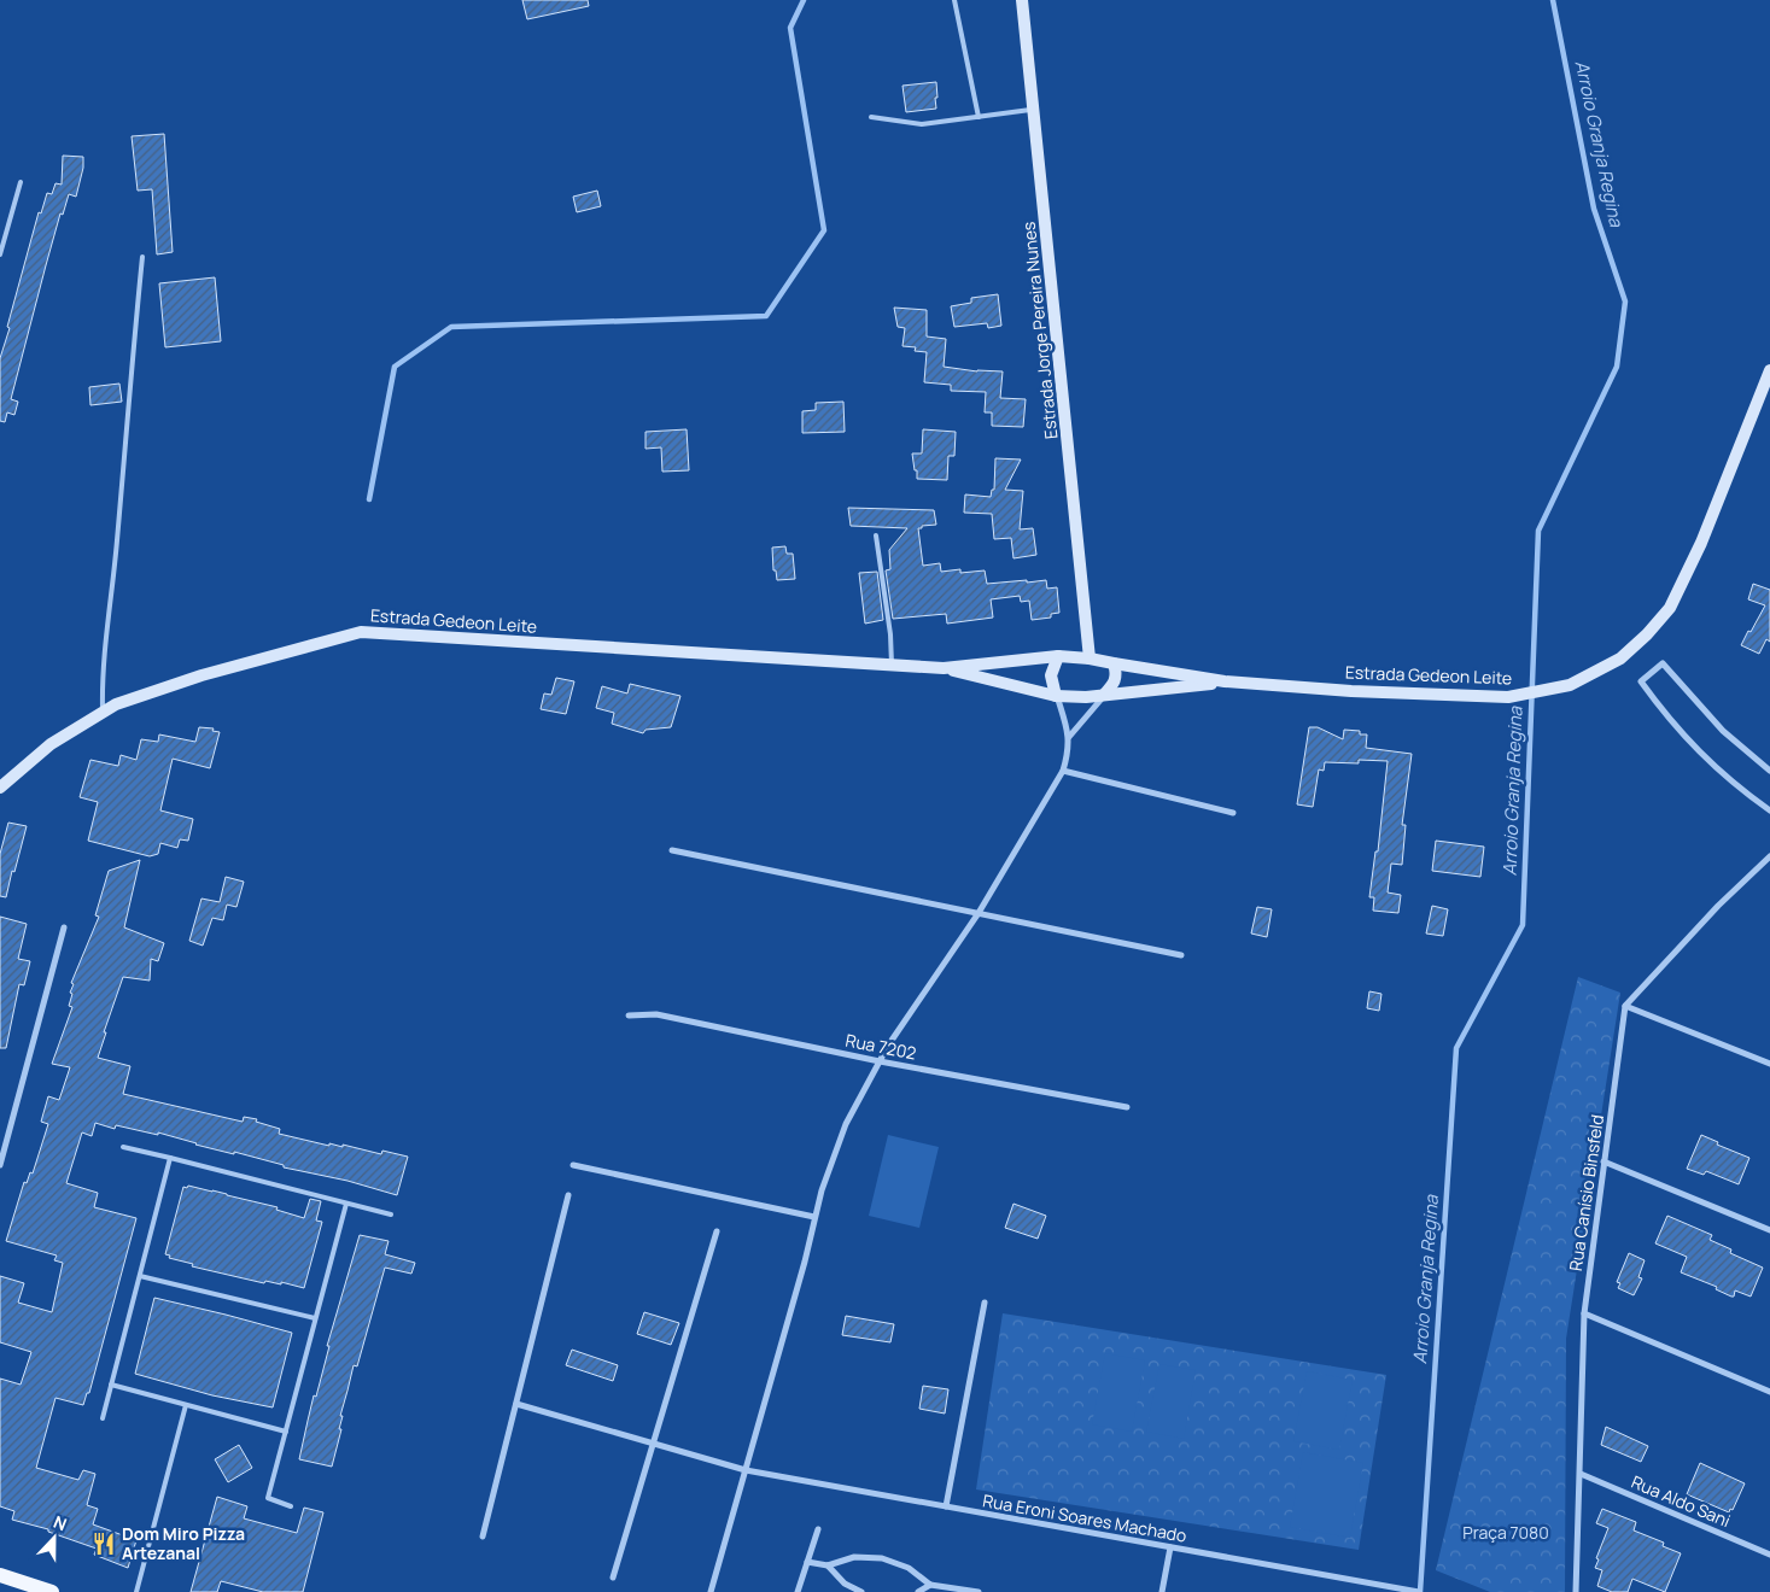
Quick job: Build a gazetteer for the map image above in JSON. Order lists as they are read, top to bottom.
{
  "streets": {
    "main road": ["Estrada Jorge Pereira Nunes", "Estrada Gedeon Leite"],
    "street": [
      "Rua 7202",
      "Rua Canísio Binsfeld",
      "Rua Aldo Sani",
      "Rua Eroni Soares Machado"
    ]
  },
  "crossings": [
    ["Estrada Jorge Pereira Nunes", "Estrada Gedeon Leite"],
    ["Rua Canísio Binsfeld", "Rua Aldo Sani"]
  ],
  "water": ["Arroio Granja Regina"],
  "parks": ["Praça 7080"],
  "places": {
    "restaurant": ["Dom Miro Pizza Artezanal"]
  },
  "north": "top"
}
